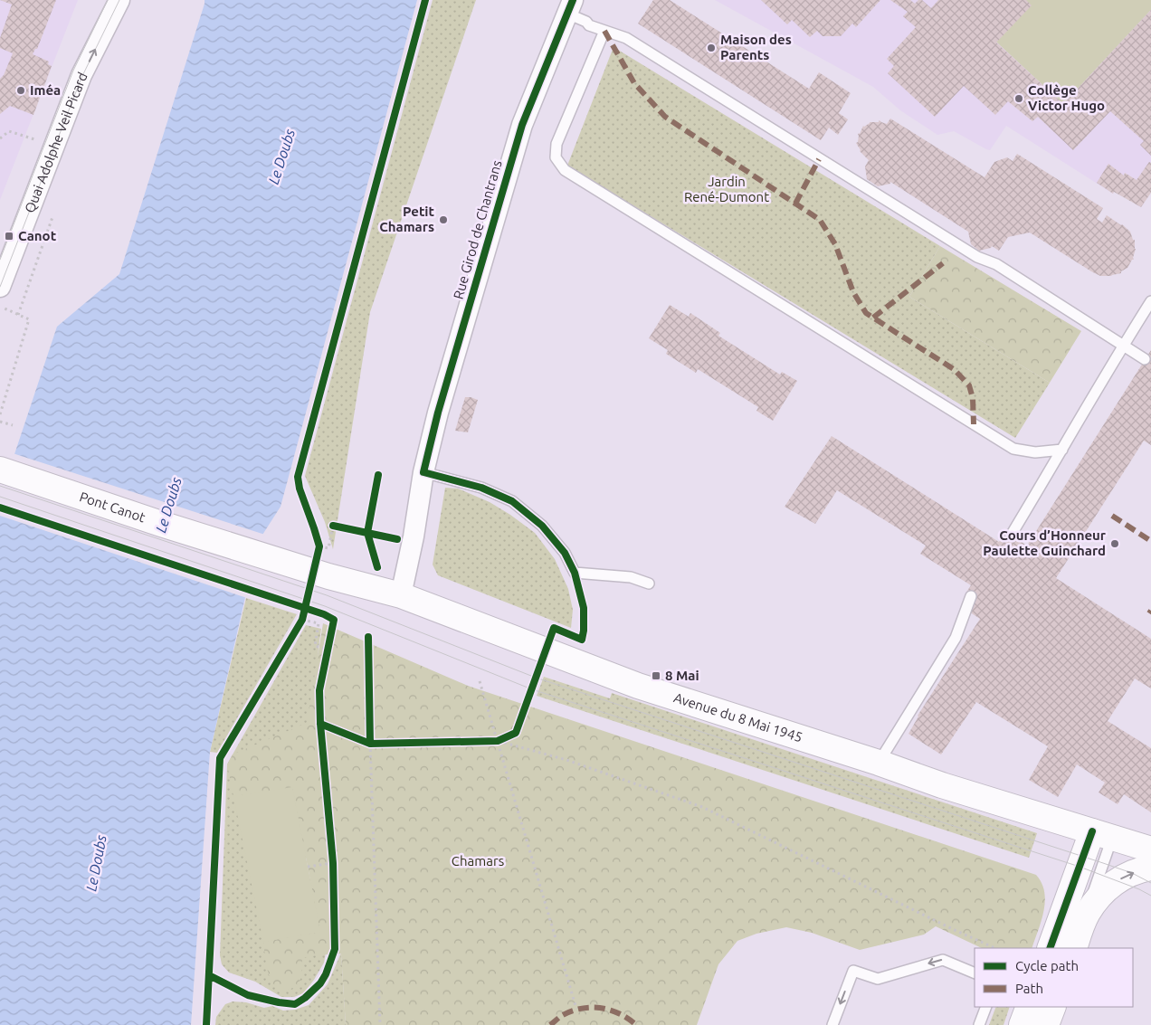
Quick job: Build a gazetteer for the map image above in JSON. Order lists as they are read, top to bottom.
{
  "streets": {
    "main road": ["Pont Canot", "Avenue du 8 Mai 1945"],
    "street": ["Quai Adolphe Veil Picard", "Rue Girod de Chantrans"]
  },
  "crossings": [
    ["Rue Girod de Chantrans", "Avenue du 8 Mai 1945"],
    ["Pont Canot", "Avenue du 8 Mai 1945"]
  ],
  "one_way": ["Quai Adolphe Veil Picard"],
  "water": ["Le Doubs"],
  "parks": ["Jardin René-Dumont", "Chamars"],
  "places": {
    "other": [
      "Maison des Parents",
      "Iméa",
      "Collège Victor Hugo",
      "Petit Chamars",
      "Cours d’Honneur Paulette Guinchard"
    ],
    "transit": ["Canot", "8 Mai"]
  },
  "legend": ["Cycle path", "Path"]
}
